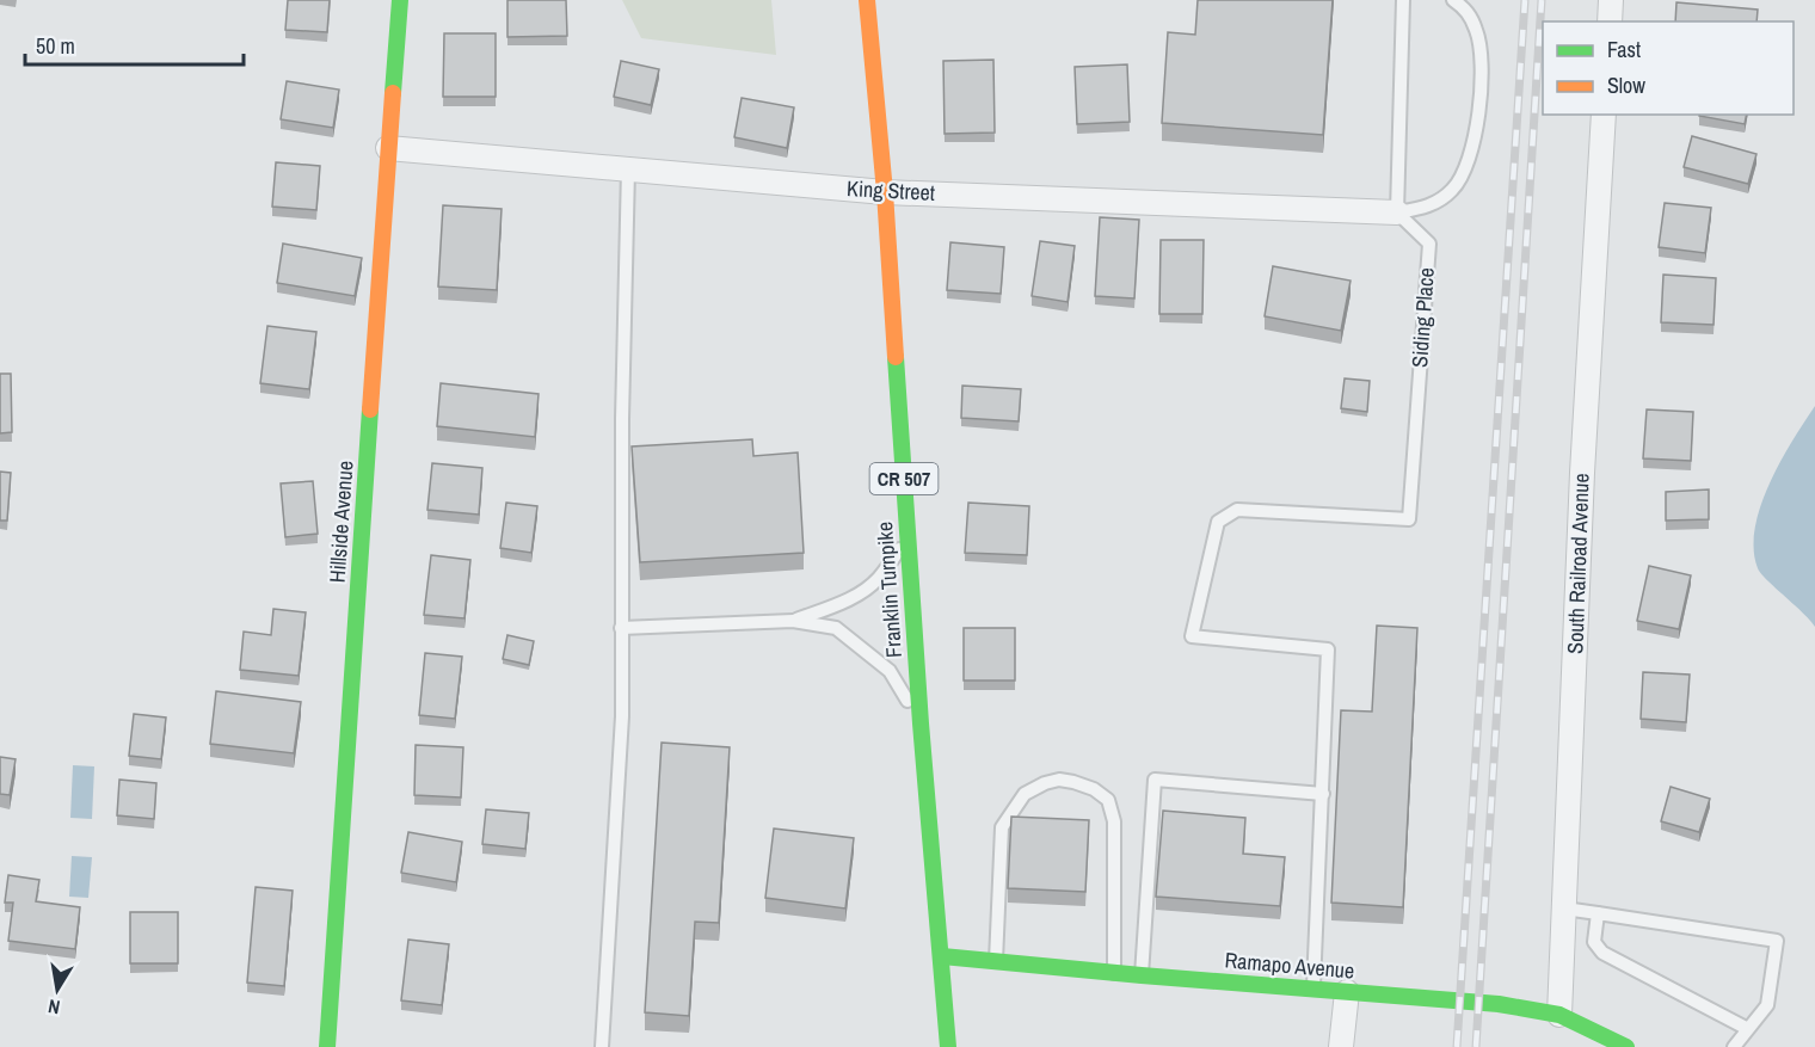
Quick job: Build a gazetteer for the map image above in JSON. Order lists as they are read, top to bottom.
{
  "streets": {
    "street": [
      "King Street",
      "CR 507",
      "Hillside Avenue",
      "South Railroad Avenue",
      "Franklin Turnpike",
      "Ramapo Avenue"
    ],
    "lane": ["Siding Place"]
  },
  "crossings": [
    ["King Street", "Siding Place"],
    ["King Street", "Hillside Avenue"],
    ["King Street", "Franklin Turnpike"],
    ["South Railroad Avenue", "Ramapo Avenue"],
    ["Franklin Turnpike", "Ramapo Avenue"]
  ],
  "legend": ["Fast", "Slow"],
  "scale_bar": "50 m",
  "north": "bottom"
}
